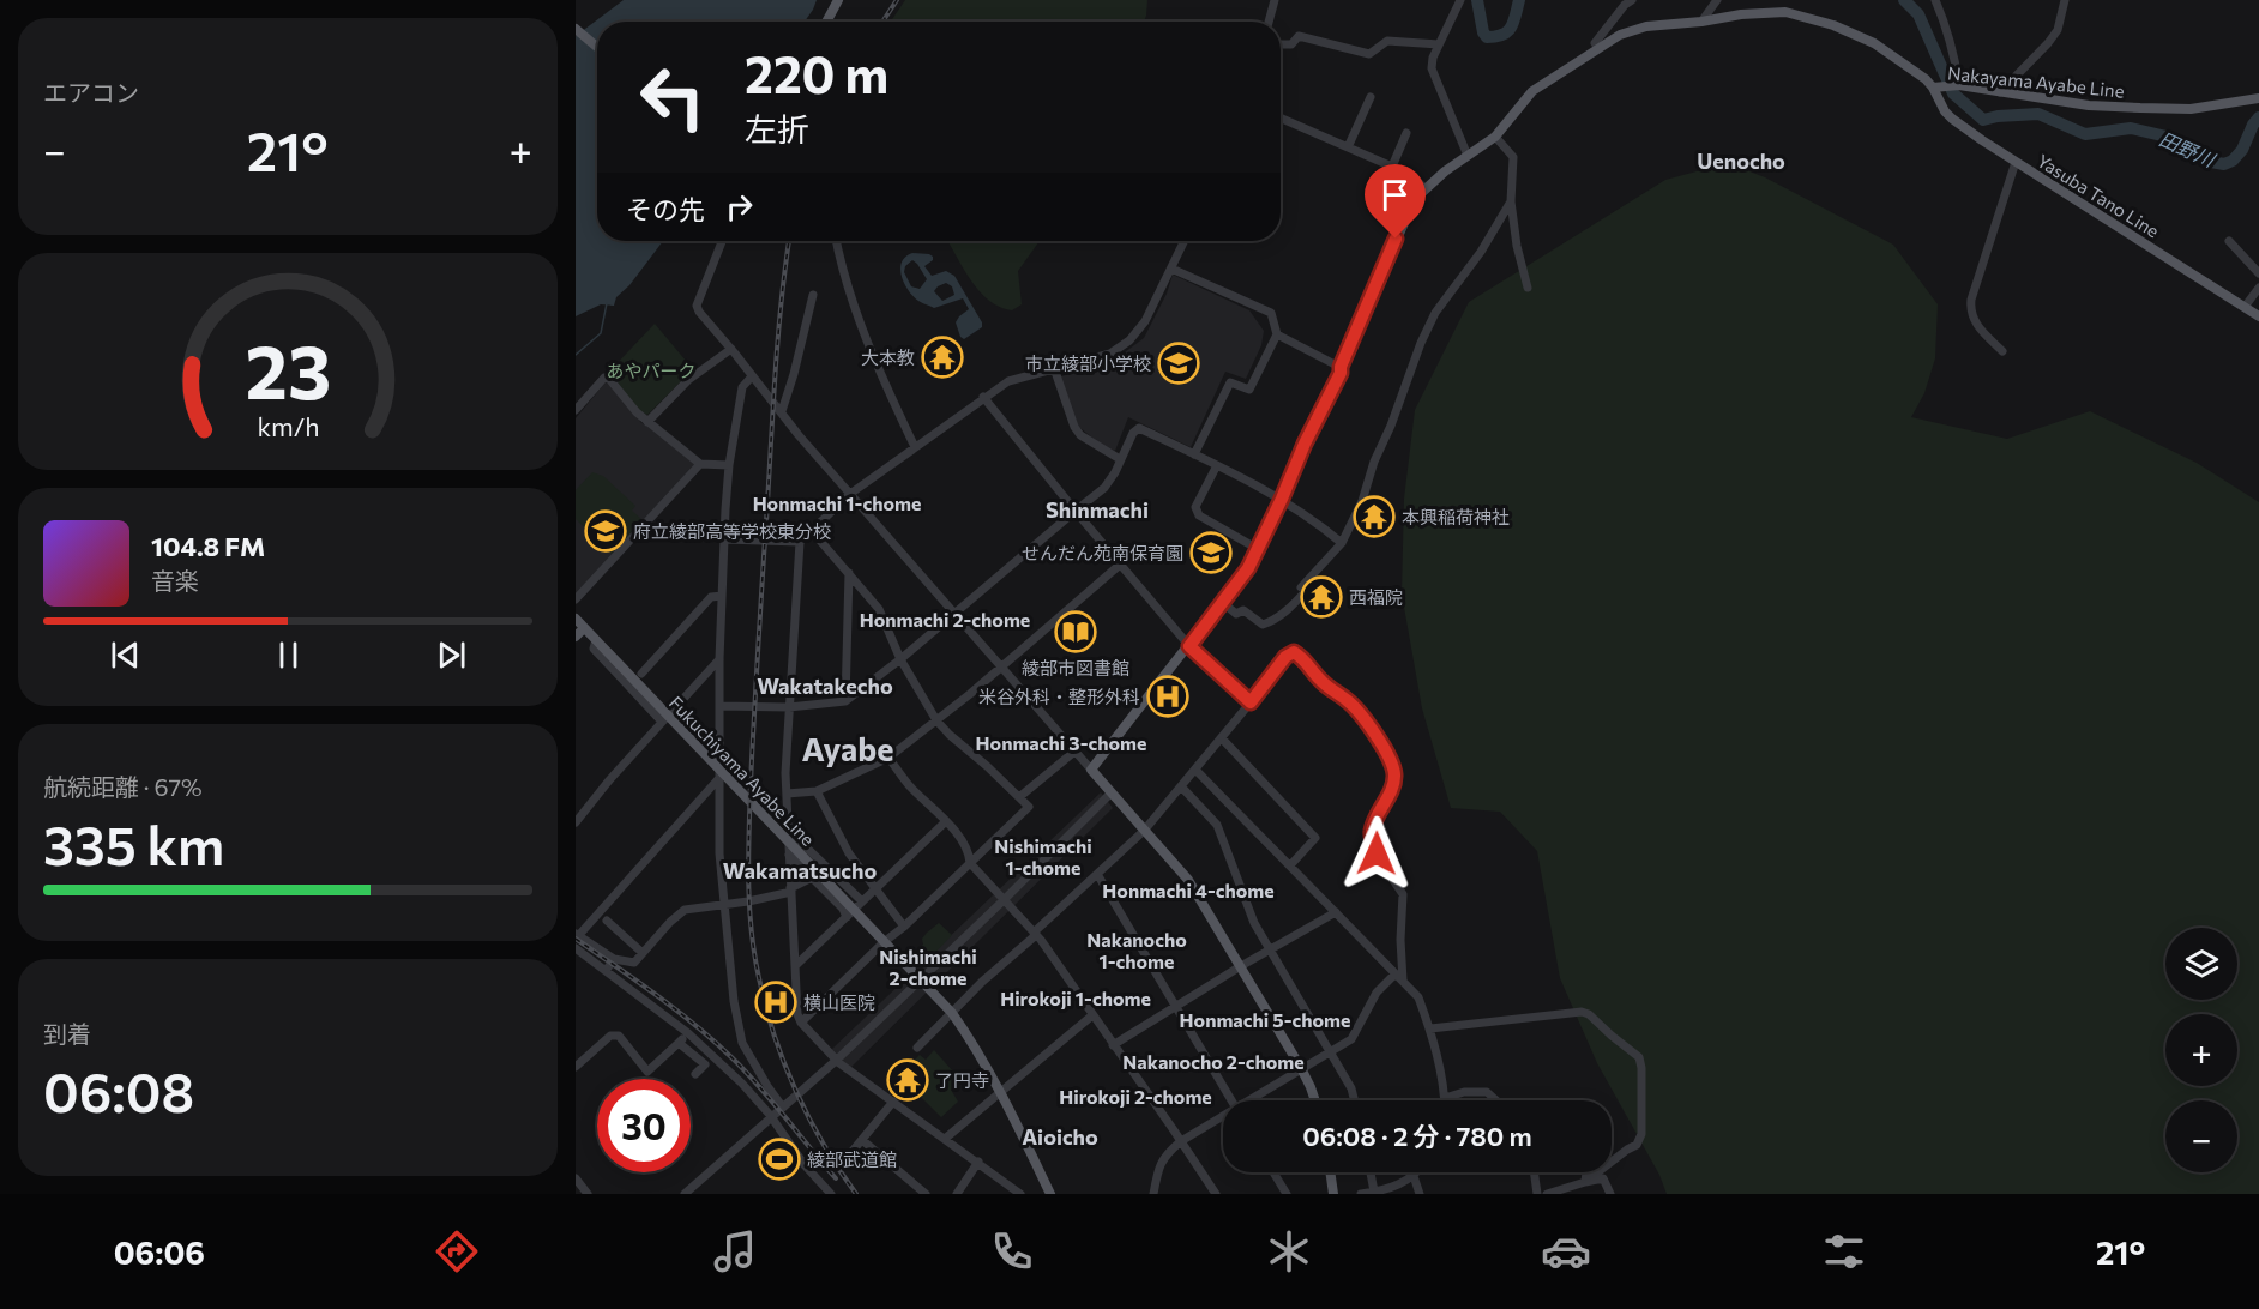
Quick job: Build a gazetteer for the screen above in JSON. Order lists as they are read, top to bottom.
{
  "streets": {
    "main road": ["Nakayama Ayabe Line", "Yasuba Tano Line", "Fukuchiyama Ayabe Line"]
  },
  "crossings": [
    ["Nakayama Ayabe Line", "Yasuba Tano Line"]
  ],
  "districts": [
    "Uenocho",
    "Honmachi 1-chome",
    "Shinmachi",
    "Honmachi 2-chome",
    "Wakatakecho",
    "Honmachi 3-chome",
    "Ayabe",
    "Nishimachi 1-chome",
    "Wakamatsucho",
    "Honmachi 4-chome",
    "Nakanocho 1-chome",
    "Nishimachi 2-chome",
    "Hirokoji 1-chome",
    "Honmachi 5-chome",
    "Nakanocho 2-chome",
    "Hirokoji 2-chome",
    "Aioicho"
  ],
  "water": ["田野川"],
  "parks": ["あやパーク"],
  "places": {
    "temple": [
      "大本教",
      "本興稲荷神社",
      "西福院",
      "了円寺"
    ],
    "school or university": ["市立綾部小学校", "府立綾部高等学校東分校", "せんだん苑南保育園"],
    "library": ["綾部市図書館"],
    "hospital": ["米谷外科・整形外科", "横山医院"],
    "sports": ["綾部武道館"]
  },
  "page": {
    "tile": [
      "エアコン",
      ["航続距離 · 67%", "335 km"],
      ["到着", "06:08"]
    ],
    "turn": ["220 m", "左折"],
    "heat": ["−", "21°", "+"],
    "then": "その先",
    "song": ["104.8 FM", "音楽"],
    "map_buttons": ["+", "−"],
    "limit": "30",
    "trip": "06:08 · 2 分 · 780 m",
    "tabs": ["06:06", "21°"],
    "gauge": ["23", "km/h"]
  }
}
